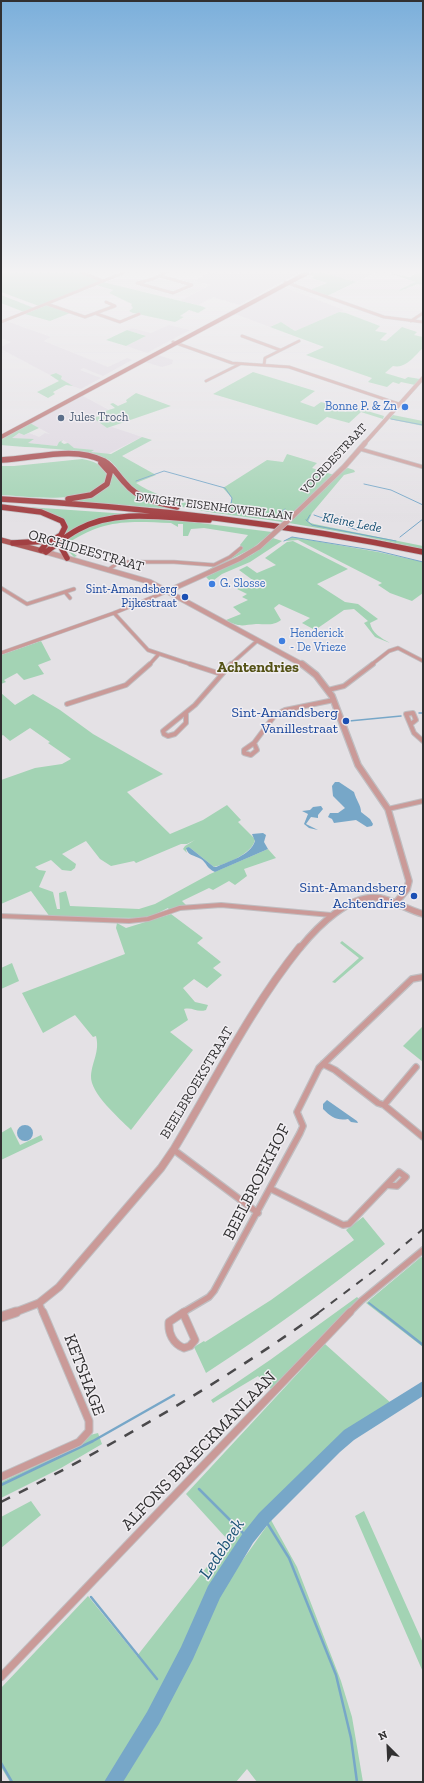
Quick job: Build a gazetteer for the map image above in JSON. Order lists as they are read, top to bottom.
{
  "streets": {
    "highway": ["DWIGHT EISENHOWERLAAN"],
    "main road": ["ORCHIDEESTRAAT"],
    "street": [
      "VOORDESTRAAT",
      "BEELBROEKSTRAAT",
      "BEELBROEKHOF",
      "KETSHAGE",
      "ALFONS BRAECKMANLAAN"
    ]
  },
  "crossings": [
    ["VOORDESTRAAT", "ORCHIDEESTRAAT"],
    ["ORCHIDEESTRAAT", "BEELBROEKSTRAAT"],
    ["BEELBROEKSTRAAT", "KETSHAGE"]
  ],
  "districts": ["Achtendries"],
  "water": ["Kleine Lede", "Ledebeek"],
  "places": [
    "Bonne P. & Zn",
    "Jules Troch",
    "G. Slosse",
    "Sint-Amandsberg Pijkestraat",
    "Henderick - De Vrieze",
    "Sint-Amandsberg Vanillestraat",
    "Sint-Amandsberg Achtendries"
  ],
  "north": "top left"
}
